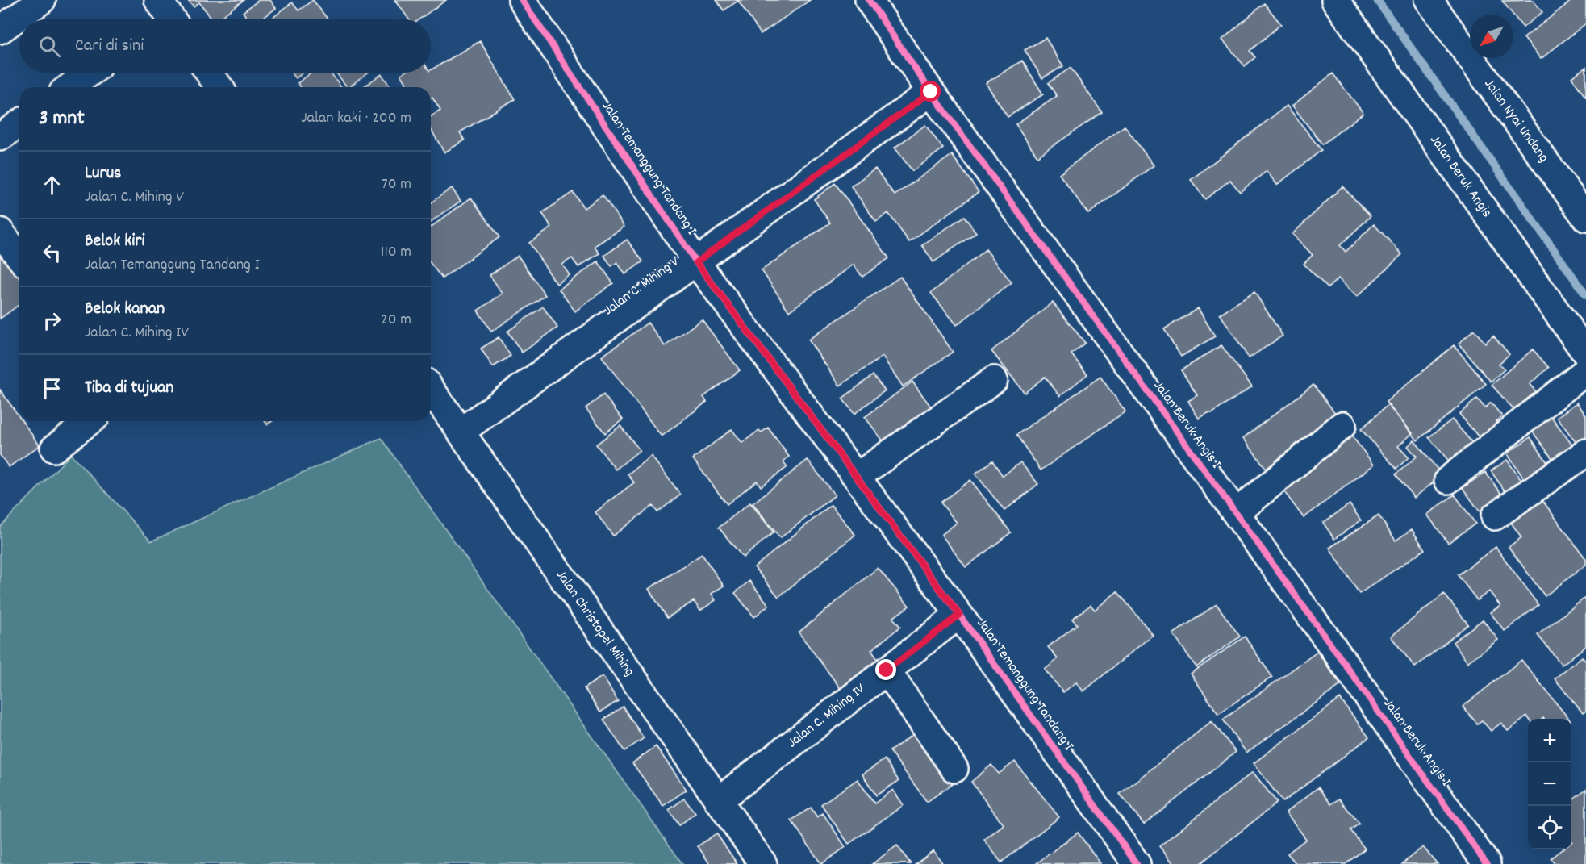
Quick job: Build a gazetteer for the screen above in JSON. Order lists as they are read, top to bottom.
{
  "streets": {
    "street": [
      "Jalan Nyai Undang",
      "Jalan Temanggung Tandang I",
      "Jalan Beruk Angis",
      "Jalan C. Mihing V",
      "Jalan Beruk Angis I",
      "Jalan Christopel Mihing",
      "Jalan C. Mihing IV"
    ]
  },
  "crossings": [
    ["Jalan Temanggung Tandang I", "Jalan C. Mihing V"],
    ["Jalan Temanggung Tandang I", "Jalan C. Mihing IV"],
    ["Jalan C. Mihing V", "Jalan Beruk Angis I"],
    ["Jalan C. Mihing V", "Jalan Christopel Mihing"],
    ["Jalan Christopel Mihing", "Jalan C. Mihing IV"]
  ],
  "north": "bottom left",
  "page": {
    "search": "Cari di sini",
    "heading": ["3 mnt", "Jalan kaki · 200 m"],
    "list": [
      ["Lurus", "Jalan C. Mihing V", "70 m"],
      ["Belok kiri", "Jalan Temanggung Tandang I", "110 m"],
      ["Belok kanan", "Jalan C. Mihing IV", "20 m"],
      "Tiba di tujuan"
    ],
    "map_buttons": ["+", "−"]
  }
}
